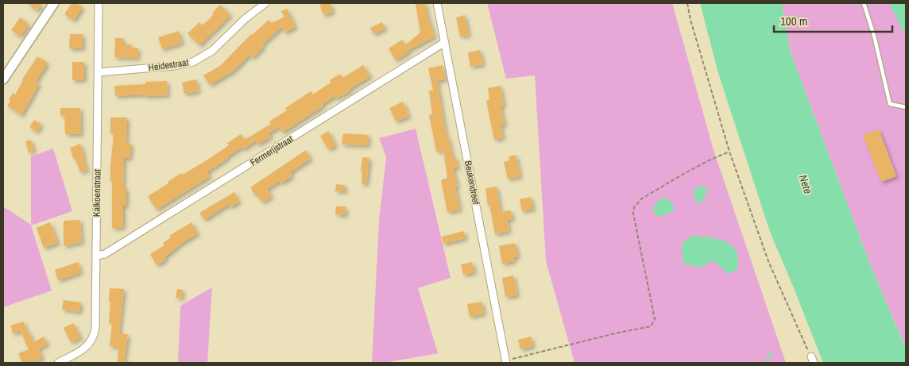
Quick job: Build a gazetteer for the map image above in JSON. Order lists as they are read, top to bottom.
{
  "streets": {
    "street": [
      "Heidestraat",
      "Fermerijstraat",
      "Beukendreef",
      "Kalkoenstraat"
    ]
  },
  "crossings": [
    ["Heidestraat", "Kalkoenstraat"],
    ["Fermerijstraat", "Beukendreef"],
    ["Fermerijstraat", "Kalkoenstraat"]
  ],
  "water": ["Nete"],
  "scale_bar": "100 m"
}
